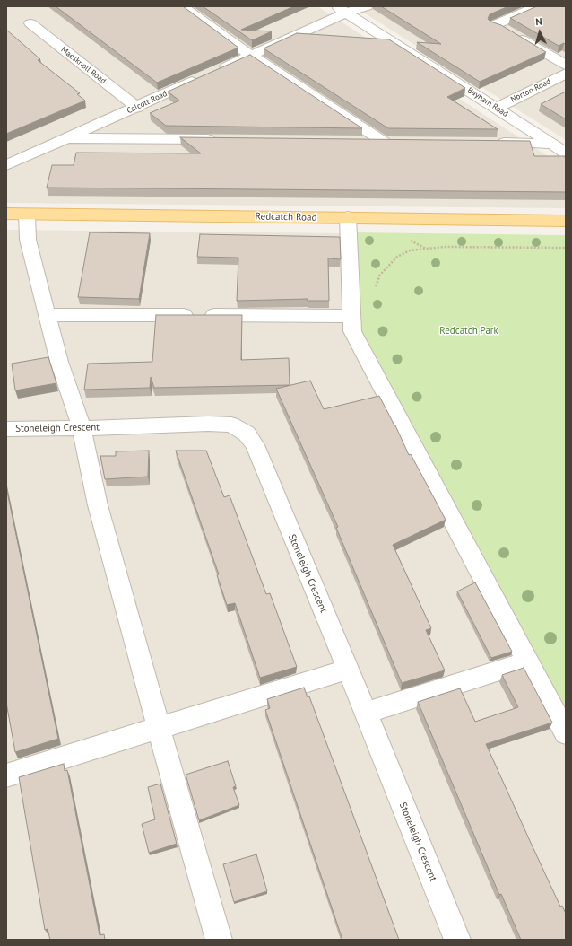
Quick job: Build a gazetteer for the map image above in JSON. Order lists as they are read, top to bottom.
{
  "streets": {
    "main road": ["Redcatch Road"],
    "street": [
      "Maesknoll Road",
      "Norton Road",
      "Calcott Road",
      "Bayham Road",
      "Stoneleigh Crescent"
    ]
  },
  "crossings": [
    ["Maesknoll Road", "Calcott Road"],
    ["Norton Road", "Bayham Road"],
    ["Calcott Road", "Bayham Road"]
  ],
  "parks": ["Redcatch Park"],
  "north": "top"
}
